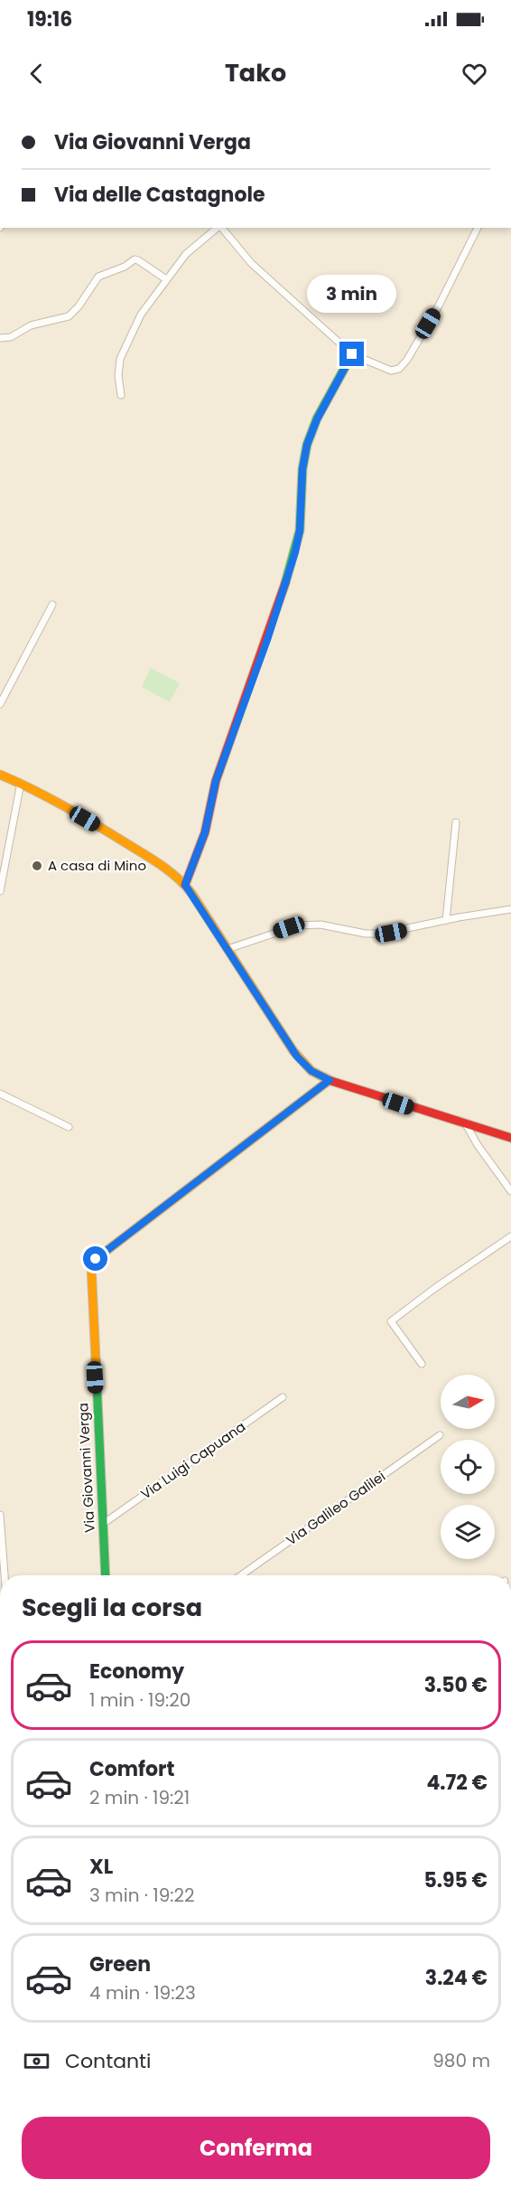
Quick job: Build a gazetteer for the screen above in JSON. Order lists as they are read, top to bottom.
{
  "streets": {
    "street": ["Via Luigi Capuana", "Via Giovanni Verga", "Via Galileo Galilei"]
  },
  "crossings": [
    ["Via Luigi Capuana", "Via Giovanni Verga"]
  ],
  "places": ["A casa di Mino"],
  "north": "right",
  "page": {
    "status": "19:16",
    "header": "Tako",
    "banner": ["Via Giovanni Verga", "Via delle Castagnole"],
    "bubble": "3 min",
    "heading": "Scegli la corsa",
    "list": [
      {
        "name": "Economy",
        "note": "1 min · 19:20",
        "value": "3.50 €"
      },
      {
        "name": "Comfort",
        "note": "2 min · 19:21",
        "value": "4.72 €"
      },
      {
        "name": "XL",
        "note": "3 min · 19:22",
        "value": "5.95 €"
      },
      {
        "name": "Green",
        "note": "4 min · 19:23",
        "value": "3.24 €"
      }
    ],
    "pay": ["Contanti", "980 m"],
    "buttons": "Conferma"
  }
}
